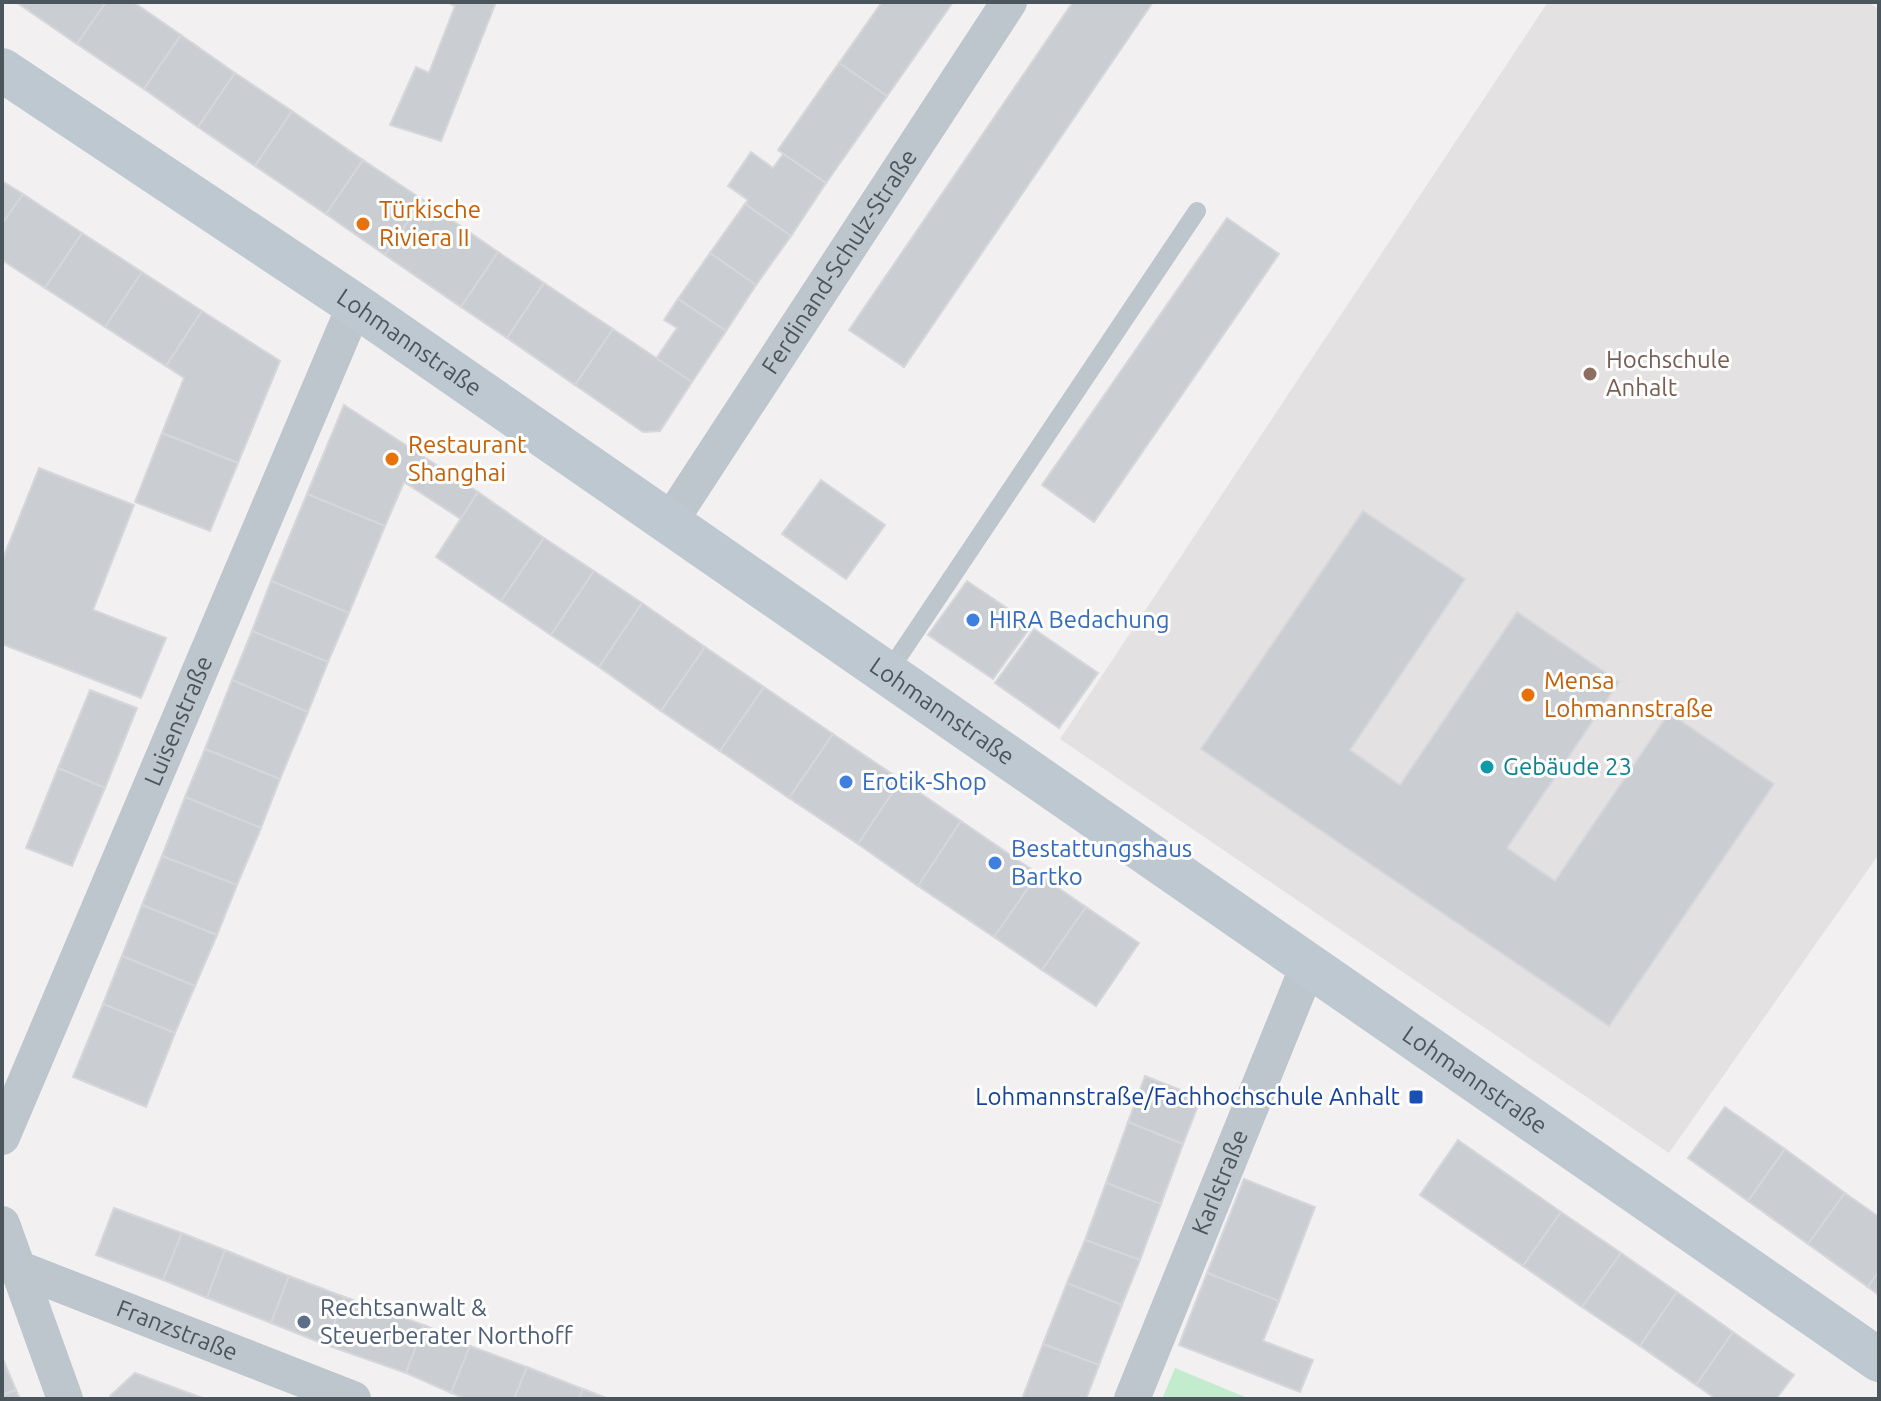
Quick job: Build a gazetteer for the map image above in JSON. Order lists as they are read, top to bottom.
{
  "streets": {
    "main road": ["Lohmannstraße"],
    "street": [
      "Ferdinand-Schulz-Straße",
      "Luisenstraße",
      "Karlstraße",
      "Franzstraße"
    ]
  },
  "crossings": [
    ["Ferdinand-Schulz-Straße", "Lohmannstraße"],
    ["Lohmannstraße", "Luisenstraße"],
    ["Lohmannstraße", "Karlstraße"]
  ],
  "places": {
    "other": [
      "Türkische Riviera II",
      "Hochschule Anhalt",
      "Restaurant Shanghai",
      "HIRA Bedachung",
      "Mensa Lohmannstraße",
      "Gebäude 23",
      "Erotik-Shop",
      "Bestattungshaus Bartko",
      "Rechtsanwalt & Steuerberater Northoff"
    ],
    "transit": ["Lohmannstraße/Fachhochschule Anhalt"]
  }
}
